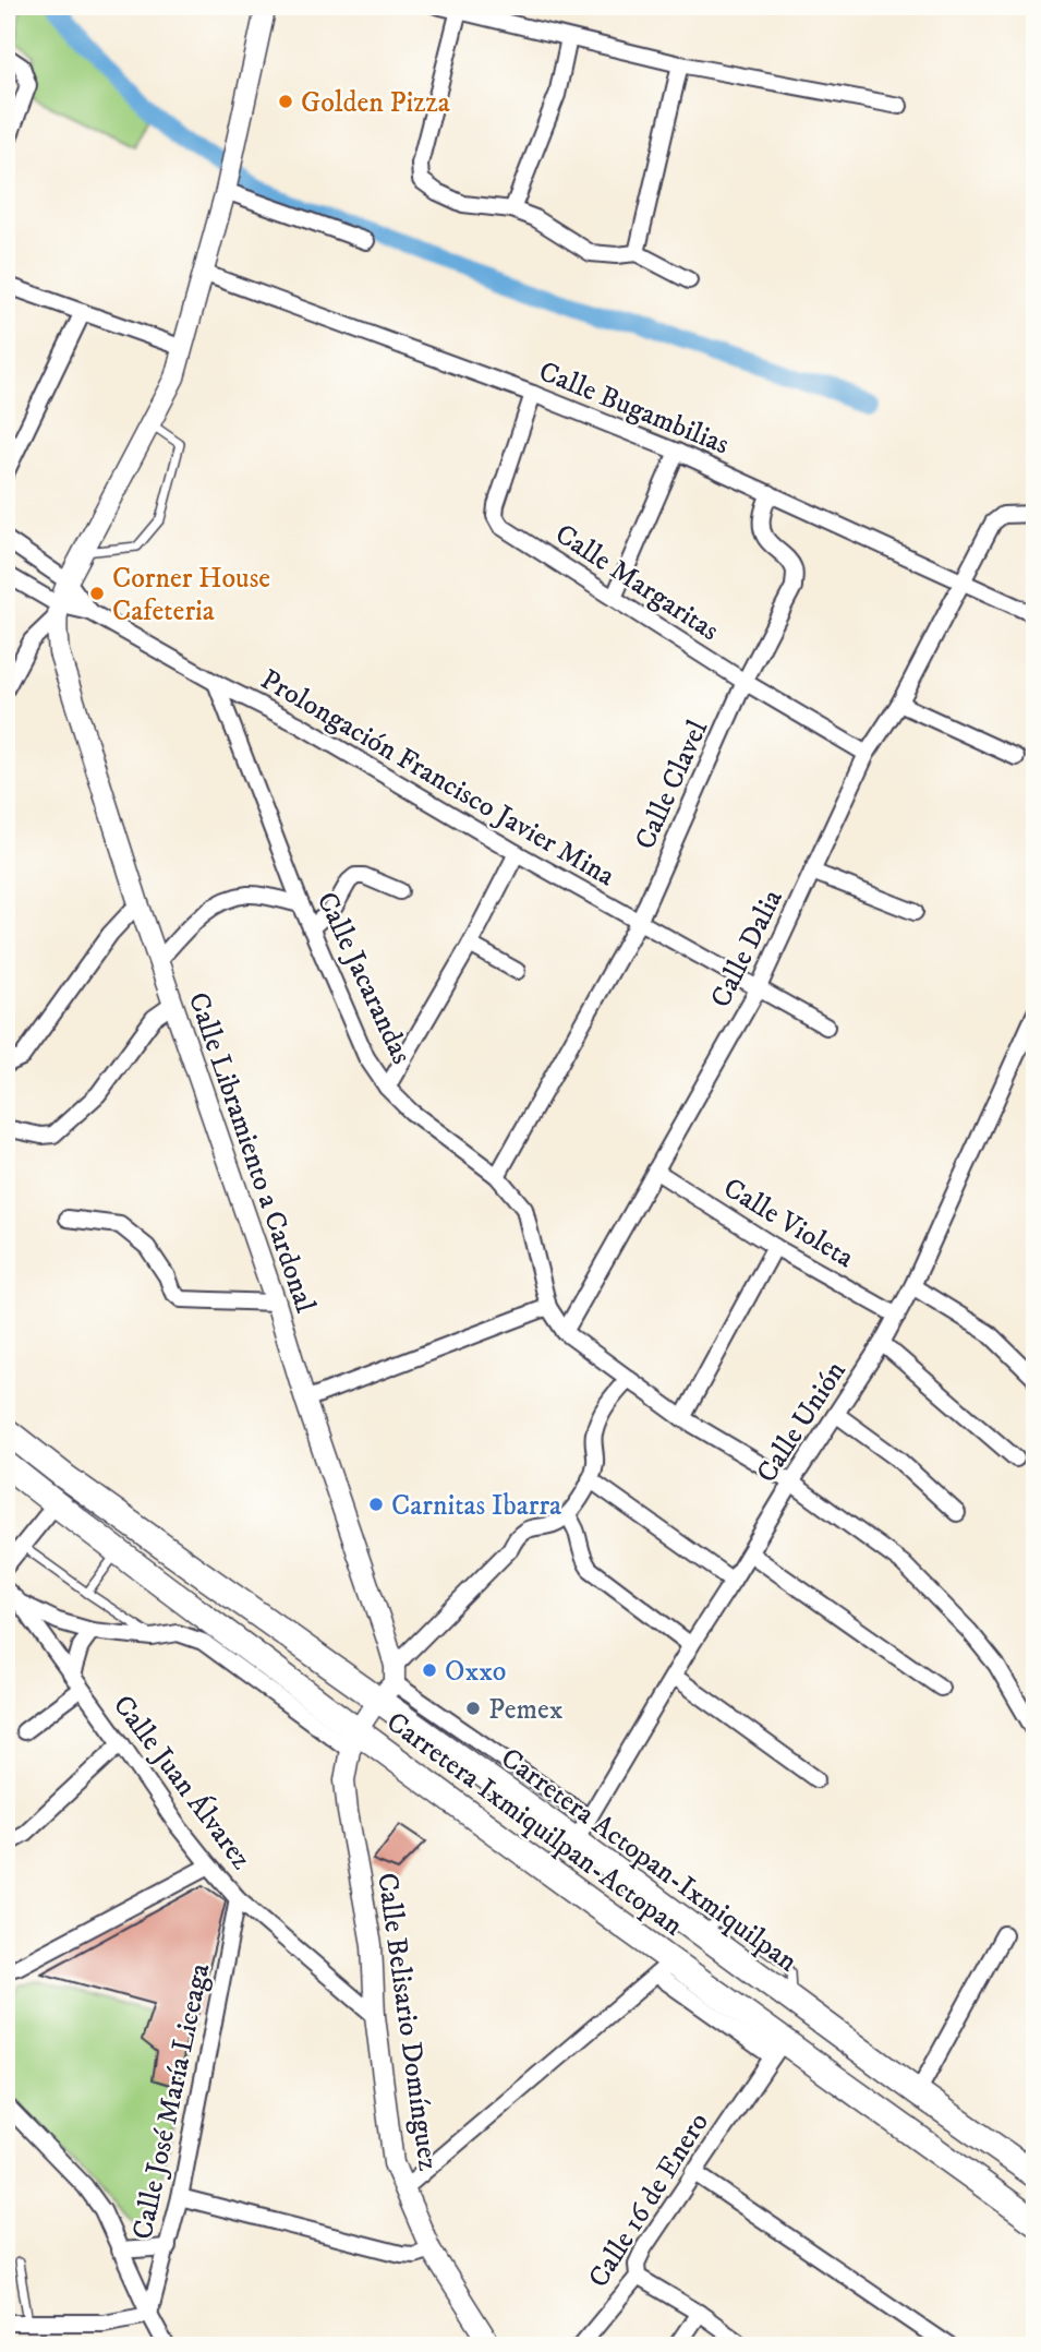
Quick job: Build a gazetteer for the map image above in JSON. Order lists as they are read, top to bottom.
{
  "streets": {
    "main road": ["Carretera Ixmiquilpan-Actopan", "Carretera Actopan-Ixmiquilpan"],
    "street": [
      "Calle Bugambilias",
      "Calle Margaritas",
      "Prolongación Francisco Javier Mina",
      "Calle Clavel",
      "Calle Dalia",
      "Calle Jacarandas",
      "Calle Libramiento a Cardonal",
      "Calle Violeta",
      "Calle Unión",
      "Calle Juan Álvarez",
      "Calle Belisario Domínguez",
      "Calle José María Liceaga",
      "Calle 16 de Enero"
    ]
  },
  "crossings": [
    ["Calle Bugambilias", "Calle Margaritas"],
    ["Calle Bugambilias", "Calle Clavel"],
    ["Calle Bugambilias", "Calle Dalia"],
    ["Calle Margaritas", "Calle Clavel"],
    ["Calle Margaritas", "Calle Dalia"],
    ["Prolongación Francisco Javier Mina", "Calle Clavel"],
    ["Prolongación Francisco Javier Mina", "Calle Dalia"],
    ["Prolongación Francisco Javier Mina", "Calle Jacarandas"],
    ["Prolongación Francisco Javier Mina", "Calle Libramiento a Cardonal"],
    ["Calle Clavel", "Calle Jacarandas"],
    ["Calle Dalia", "Calle Jacarandas"],
    ["Calle Dalia", "Calle Violeta"],
    ["Calle Jacarandas", "Calle Unión"],
    ["Calle Libramiento a Cardonal", "Carretera Actopan-Ixmiquilpan"],
    ["Calle Violeta", "Calle Unión"],
    ["Calle Unión", "Carretera Actopan-Ixmiquilpan"],
    ["Calle Juan Álvarez", "Calle Belisario Domínguez"],
    ["Calle Juan Álvarez", "Calle José María Liceaga"],
    ["Carretera Ixmiquilpan-Actopan", "Calle Belisario Domínguez"],
    ["Carretera Ixmiquilpan-Actopan", "Calle 16 de Enero"]
  ],
  "places": [
    "Golden Pizza",
    "Corner House Cafeteria",
    "Carnitas Ibarra",
    "Oxxo",
    "Pemex"
  ]
}
